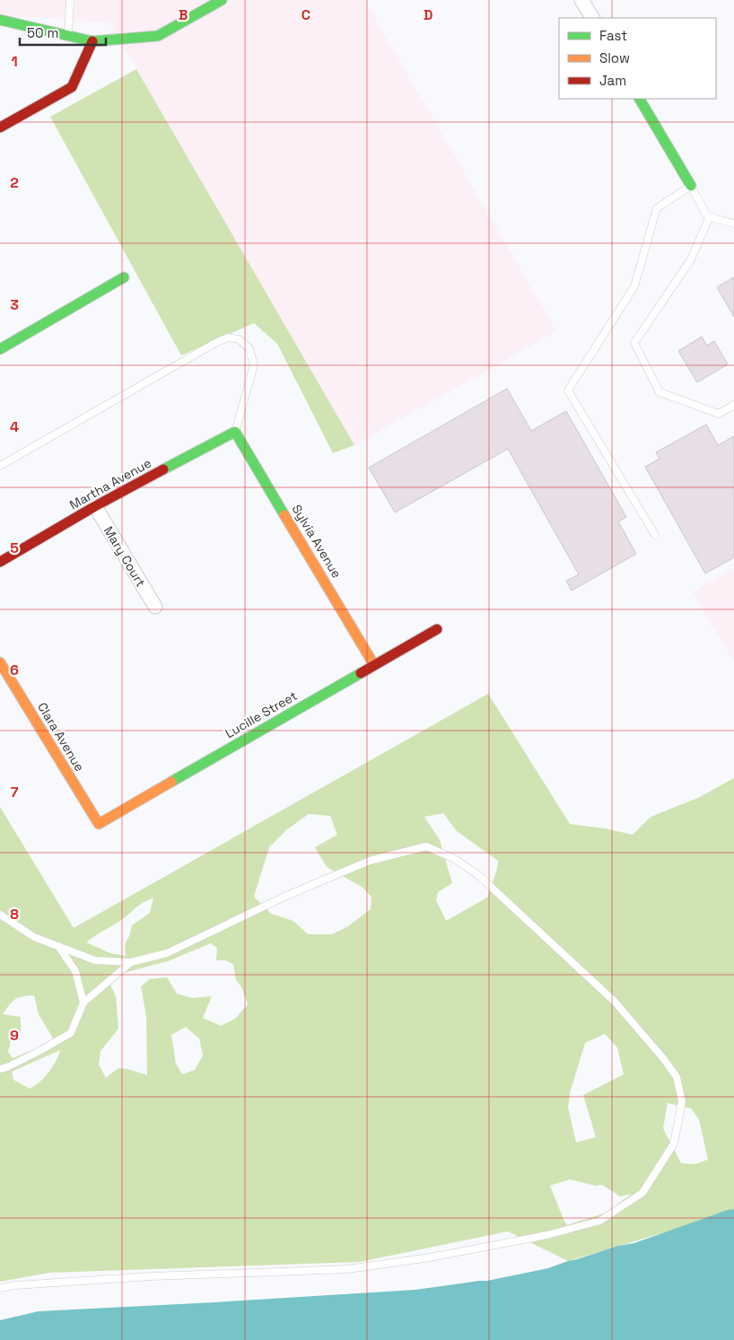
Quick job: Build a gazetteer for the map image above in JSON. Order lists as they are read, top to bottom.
{
  "streets": {
    "street": [
      "Martha Avenue",
      "Sylvia Avenue",
      "Mary Court",
      "Lucille Street",
      "Clara Avenue"
    ]
  },
  "crossings": [
    ["Martha Avenue", "Sylvia Avenue"],
    ["Martha Avenue", "Mary Court"],
    ["Sylvia Avenue", "Lucille Street"],
    ["Lucille Street", "Clara Avenue"]
  ],
  "legend": ["Fast", "Slow", "Jam"],
  "scale_bar": "50 m",
  "grid": {
    "columns": ["B", "C", "D"],
    "rows": [
      "1",
      "2",
      "3",
      "4",
      "5",
      "6",
      "7",
      "8",
      "9"
    ]
  }
}
